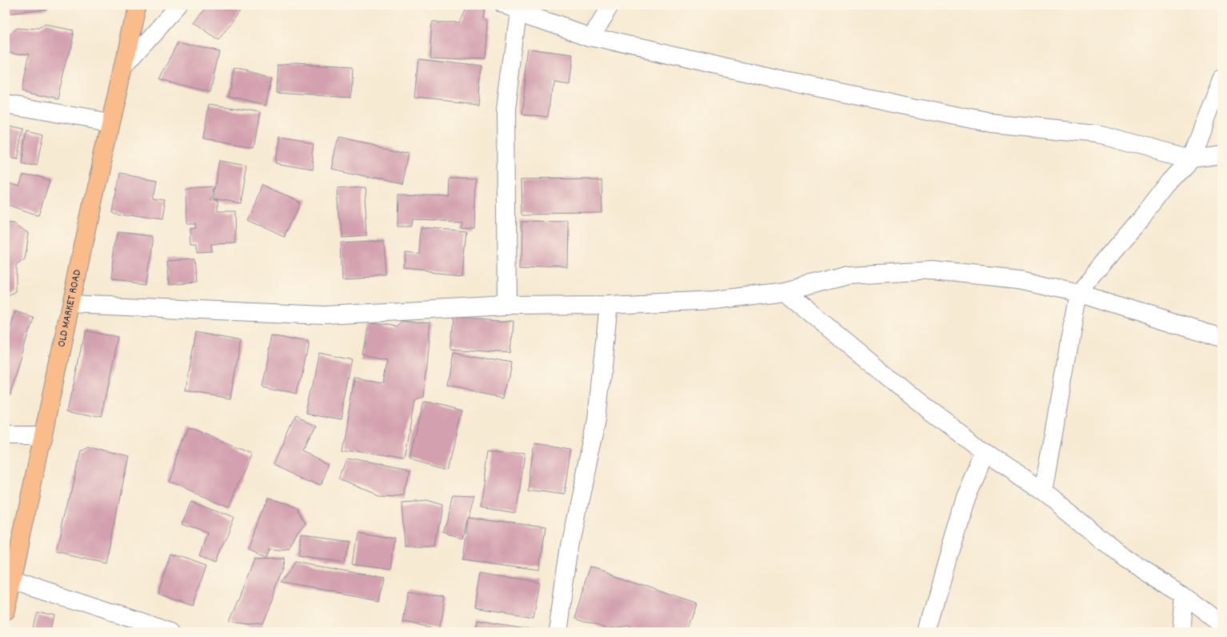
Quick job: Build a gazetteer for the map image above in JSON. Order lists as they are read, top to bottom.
{
  "streets": {
    "main road": ["OLD MARKET ROAD"]
  }
}
